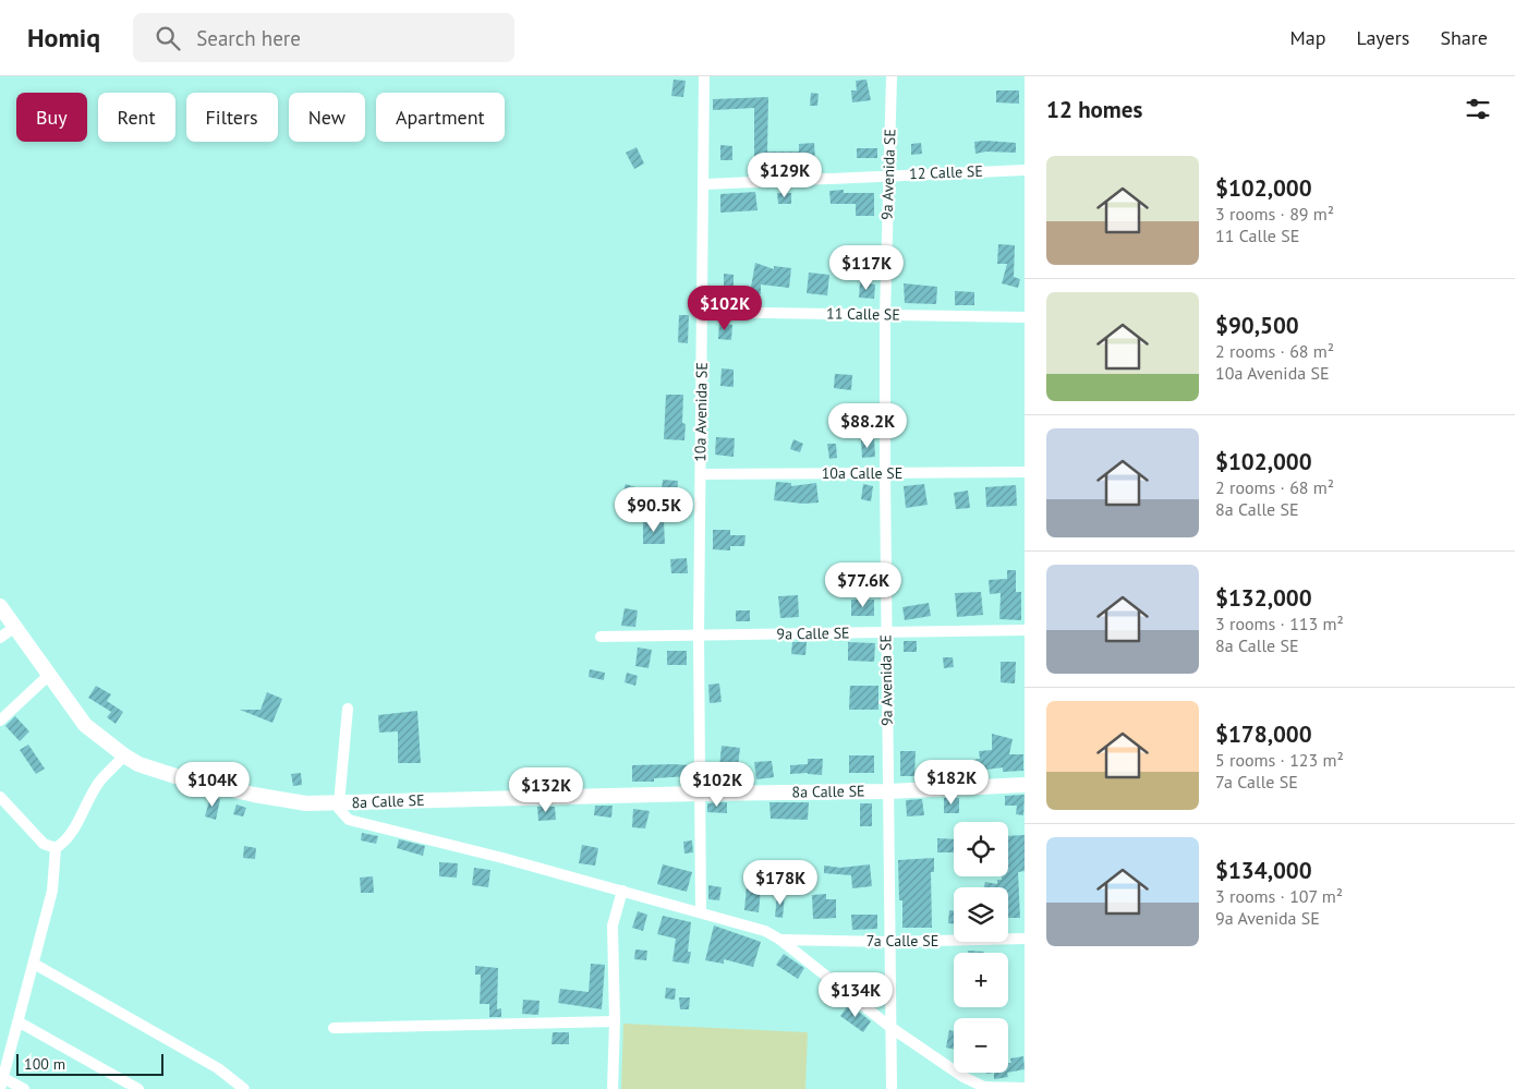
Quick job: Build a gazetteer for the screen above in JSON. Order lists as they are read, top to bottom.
{
  "streets": {
    "street": [
      "12 Calle SE",
      "9a Avenida SE",
      "11 Calle SE",
      "10a Avenida SE",
      "10a Calle SE",
      "9a Calle SE",
      "8a Calle SE",
      "7a Calle SE"
    ]
  },
  "crossings": [
    ["12 Calle SE", "9a Avenida SE"],
    ["12 Calle SE", "10a Avenida SE"],
    ["9a Avenida SE", "11 Calle SE"],
    ["9a Avenida SE", "10a Calle SE"],
    ["9a Avenida SE", "9a Calle SE"],
    ["9a Avenida SE", "8a Calle SE"],
    ["9a Avenida SE", "7a Calle SE"],
    ["11 Calle SE", "10a Avenida SE"],
    ["10a Avenida SE", "10a Calle SE"],
    ["10a Avenida SE", "9a Calle SE"],
    ["10a Avenida SE", "8a Calle SE"]
  ],
  "scale_bar": "100 m",
  "page": {
    "header": "Homiq",
    "search": "Search here",
    "nav": ["Map", "Layers", "Share"],
    "heading": "12 homes",
    "chip": [
      "Buy",
      "Rent",
      "Filters",
      "New",
      "Apartment"
    ],
    "list": [
      {
        "name": "$102,000",
        "note": "3 rooms · 89 m² · 11 Calle SE"
      },
      {
        "name": "$90,500",
        "note": "2 rooms · 68 m² · 10a Avenida SE"
      },
      {
        "name": "$102,000",
        "note": "2 rooms · 68 m² · 8a Calle SE"
      },
      {
        "name": "$132,000",
        "note": "3 rooms · 113 m² · 8a Calle SE"
      },
      {
        "name": "$178,000",
        "note": "5 rooms · 123 m² · 7a Calle SE"
      },
      {
        "name": "$134,000",
        "note": "3 rooms · 107 m² · 9a Avenida SE"
      }
    ],
    "price": [
      "$129K",
      "$117K",
      "$102K",
      "$88.2K",
      "$90.5K",
      "$77.6K",
      "$182K",
      "$104K",
      "$102K",
      "$132K",
      "$178K",
      "$134K"
    ],
    "map_buttons": ["+", "−"],
    "scale": "100 m"
  }
}
